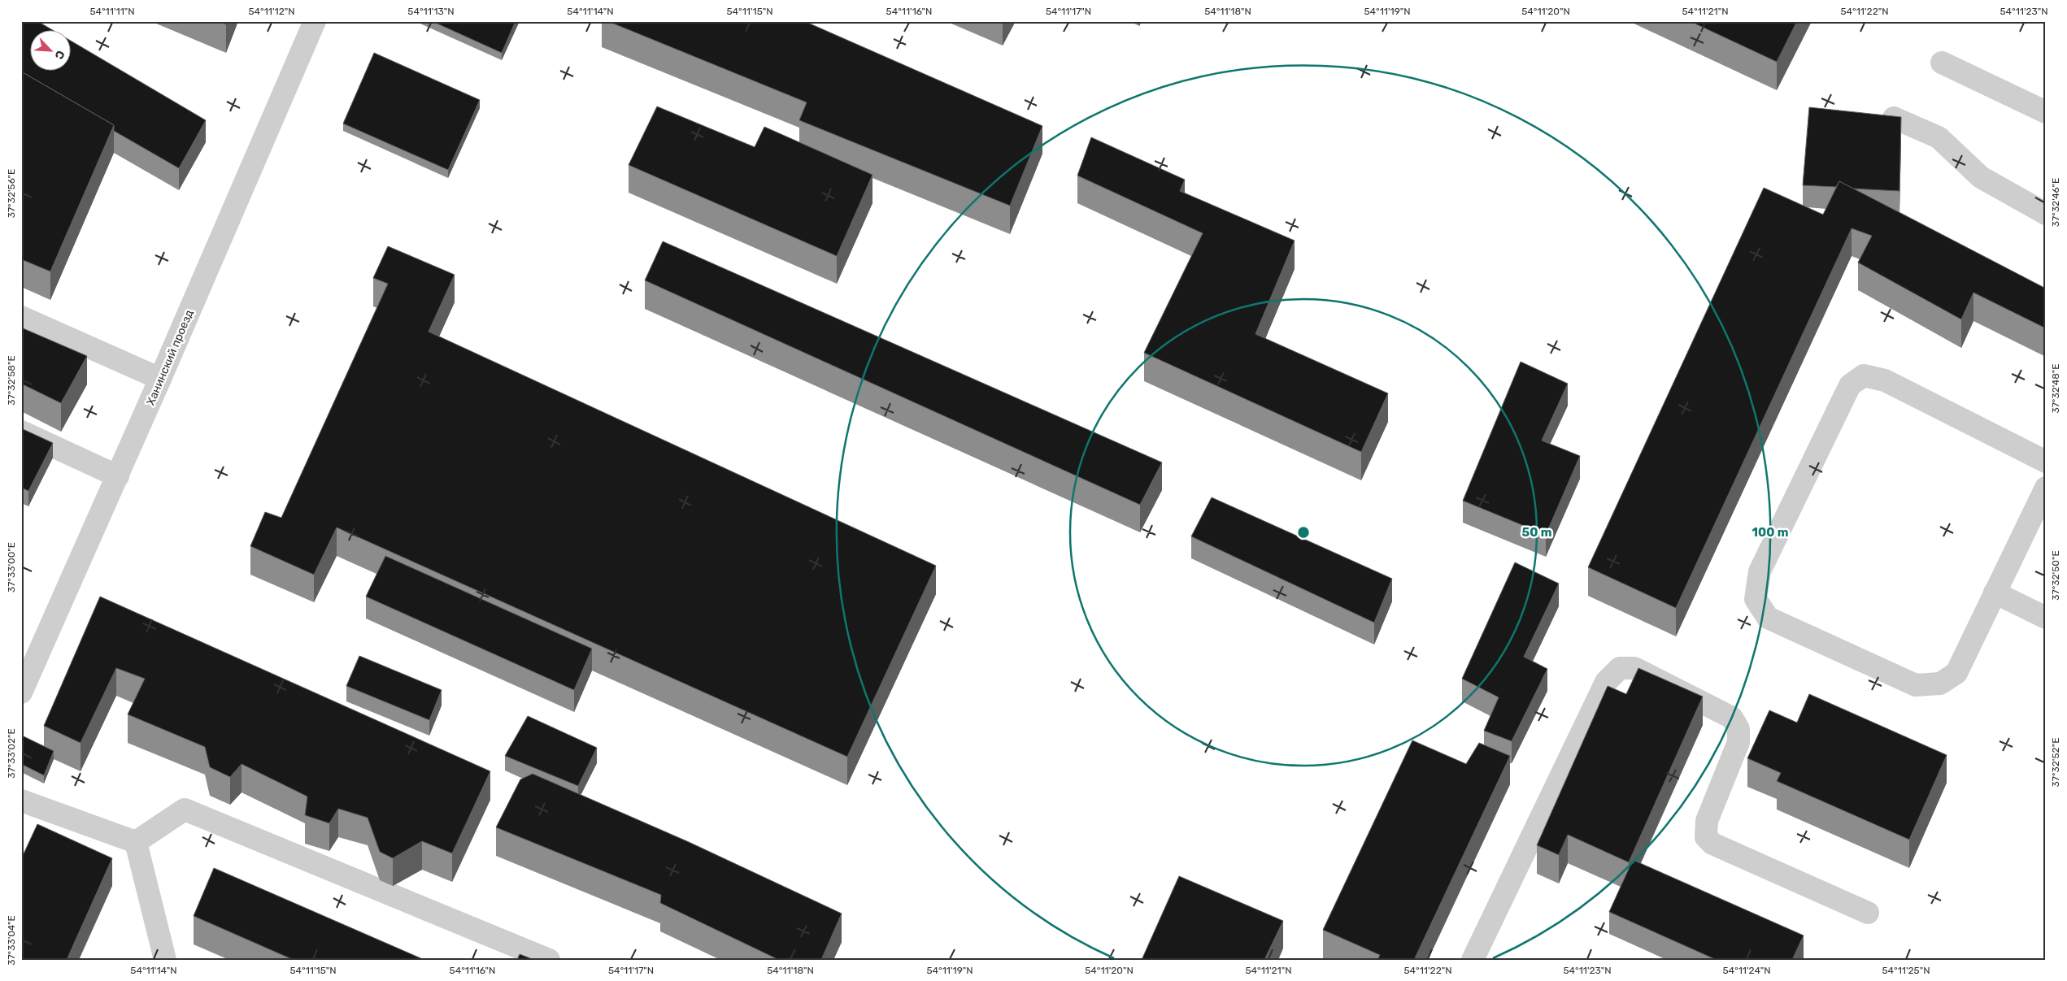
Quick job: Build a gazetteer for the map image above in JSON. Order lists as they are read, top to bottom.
{
  "streets": {
    "street": ["Ханинский проезд"]
  },
  "north": "bottom right",
  "coordinates": [
    "54°11'11\"N",
    "54°11'12\"N",
    "54°11'13\"N",
    "54°11'14\"N",
    "54°11'15\"N",
    "54°11'16\"N",
    "54°11'17\"N",
    "54°11'18\"N",
    "54°11'19\"N",
    "54°11'20\"N",
    "54°11'21\"N",
    "54°11'22\"N",
    "54°11'23\"N",
    "37°32'56\"E",
    "37°32'46\"E",
    "37°32'58\"E",
    "37°32'48\"E",
    "37°33'00\"E",
    "37°32'50\"E",
    "37°33'02\"E",
    "37°32'52\"E",
    "37°33'04\"E",
    "54°11'24\"N",
    "54°11'25\"N"
  ],
  "rings": ["50 m", "100 m"]
}
